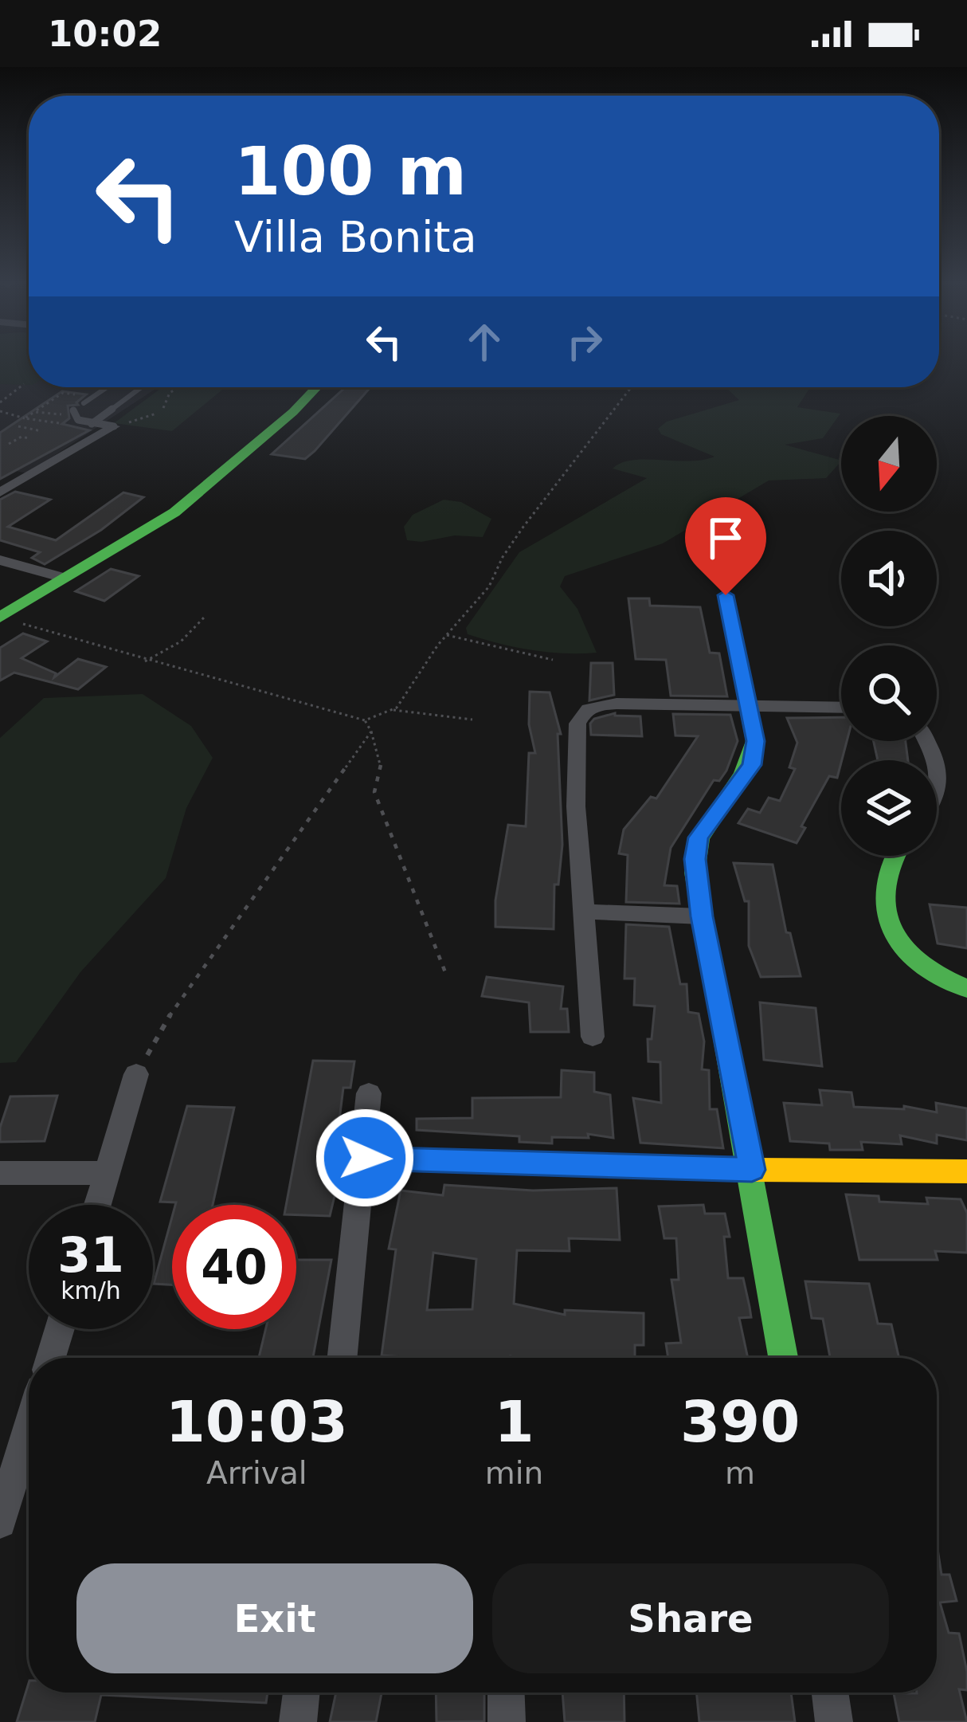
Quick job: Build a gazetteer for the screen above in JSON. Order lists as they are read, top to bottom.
{
  "north": "bottom",
  "page": {
    "status": "10:02",
    "turn": ["100 m", "Villa Bonita"],
    "speed": "31 km/h",
    "limit": "40",
    "eta": [
      "10:03",
      "Arrival",
      "1",
      "min",
      "390",
      "m"
    ],
    "buttons": ["Exit", "Share"]
  }
}
